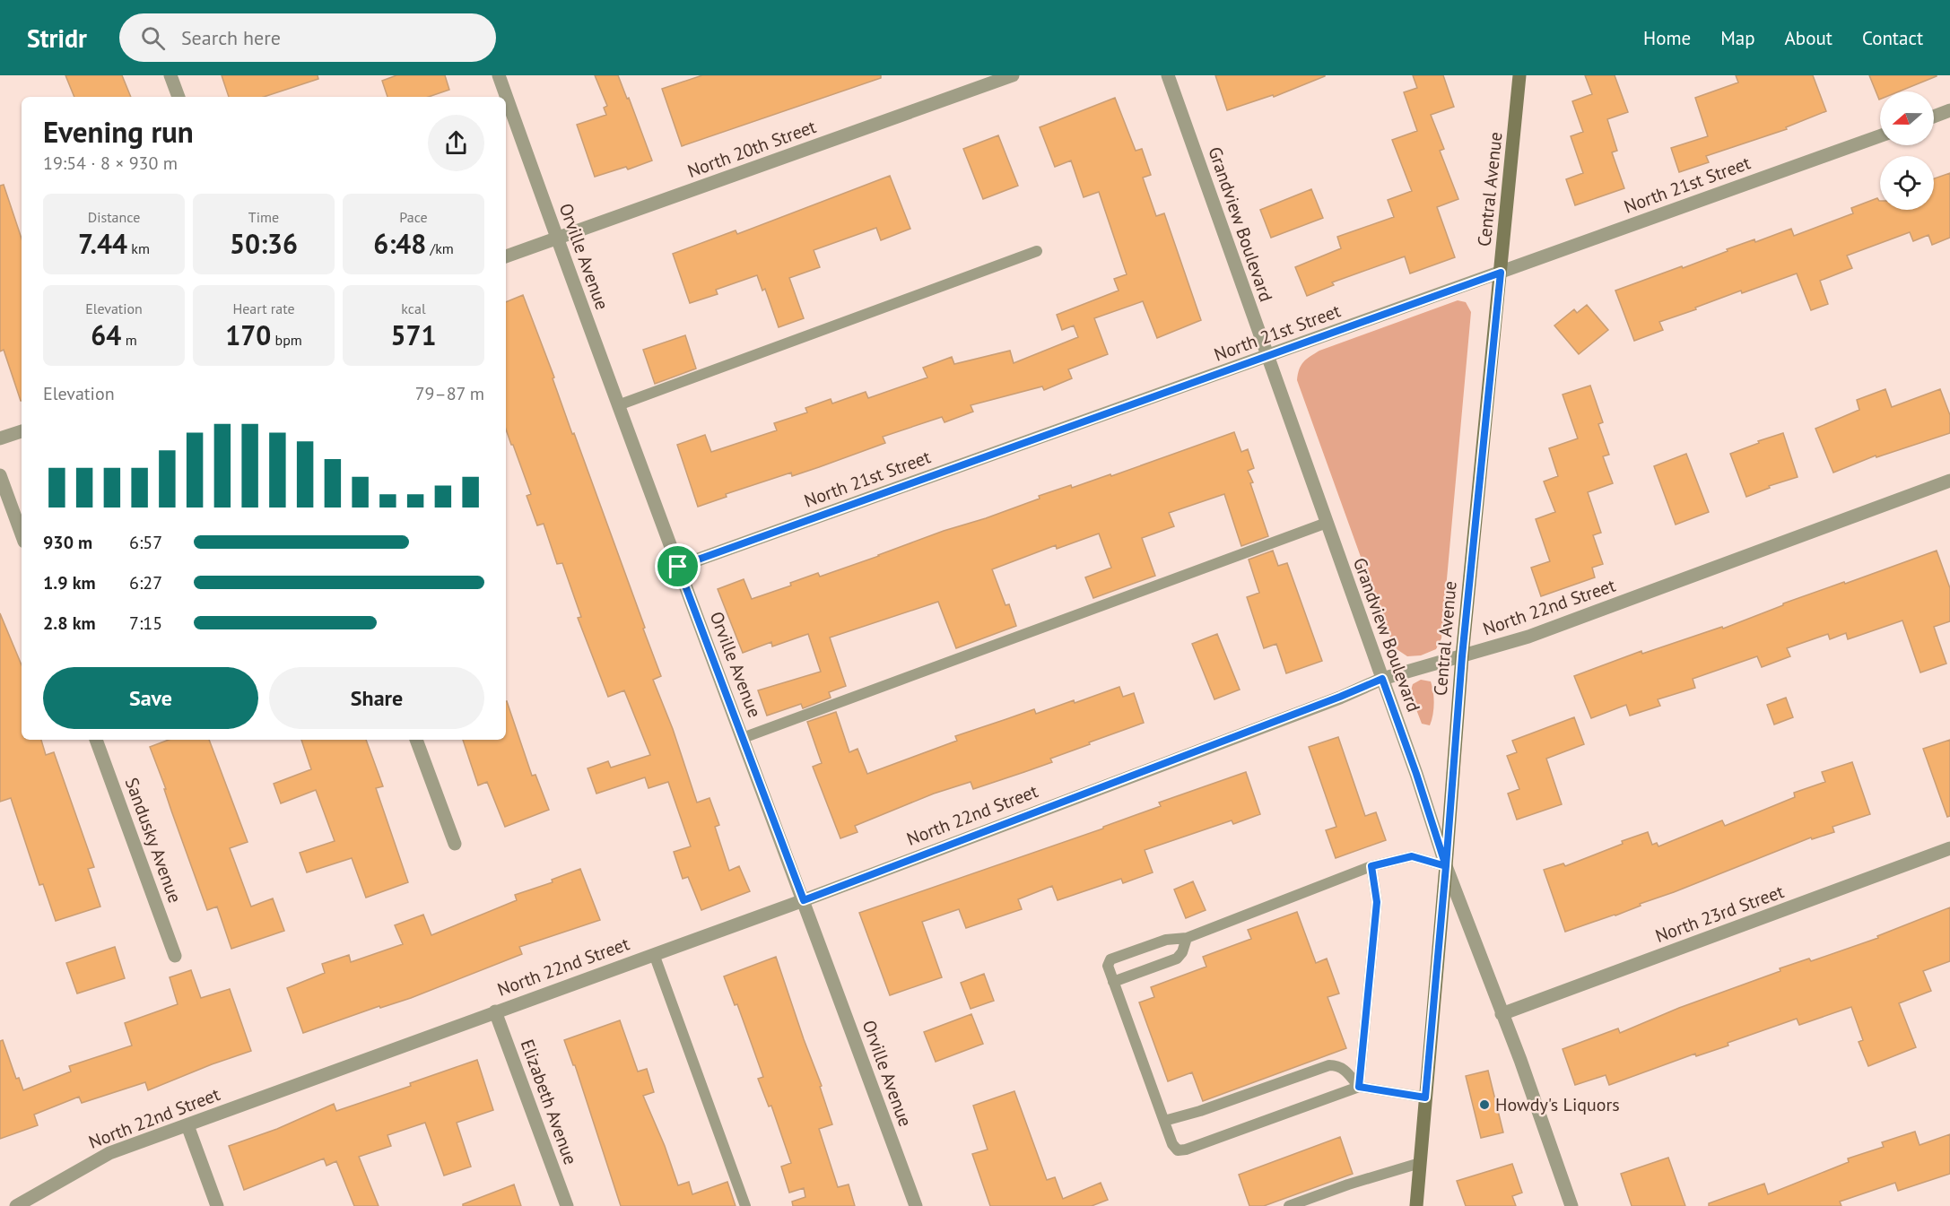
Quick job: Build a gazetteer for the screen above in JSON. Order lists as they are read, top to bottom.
{
  "streets": {
    "main road": ["Central Avenue"],
    "street": [
      "North 20th Street",
      "North 21st Street",
      "Grandview Boulevard",
      "Orville Avenue",
      "North 22nd Street",
      "Sandusky Avenue",
      "North 23rd Street",
      "Elizabeth Avenue"
    ]
  },
  "crossings": [
    ["North 20th Street", "Orville Avenue"],
    ["North 21st Street", "Central Avenue"],
    ["North 21st Street", "Grandview Boulevard"],
    ["North 21st Street", "Orville Avenue"],
    ["Central Avenue", "Grandview Boulevard"],
    ["Central Avenue", "North 22nd Street"],
    ["Grandview Boulevard", "North 22nd Street"],
    ["Grandview Boulevard", "North 23rd Street"],
    ["Orville Avenue", "North 22nd Street"],
    ["North 22nd Street", "Elizabeth Avenue"]
  ],
  "places": ["Howdy's Liquors"],
  "north": "left",
  "page": {
    "header": "Stridr",
    "search": "Search here",
    "nav": [
      "Home",
      "Map",
      "About",
      "Contact"
    ],
    "heading": ["Evening run", "19:54 · 8 × 930 m"],
    "stats": [
      ["Distance", "7.44 km"],
      ["Time", "50:36"],
      ["Pace", "6:48 /km"],
      ["Elevation", "64 m"],
      ["Heart rate", "170 bpm"],
      ["kcal", "571"]
    ],
    "chart": ["Elevation", "79–87 m"],
    "list": [
      {
        "name": "930 m",
        "note": "6:57"
      },
      {
        "name": "1.9 km",
        "note": "6:27"
      },
      {
        "name": "2.8 km",
        "note": "7:15"
      }
    ],
    "buttons": ["Save", "Share"]
  }
}
